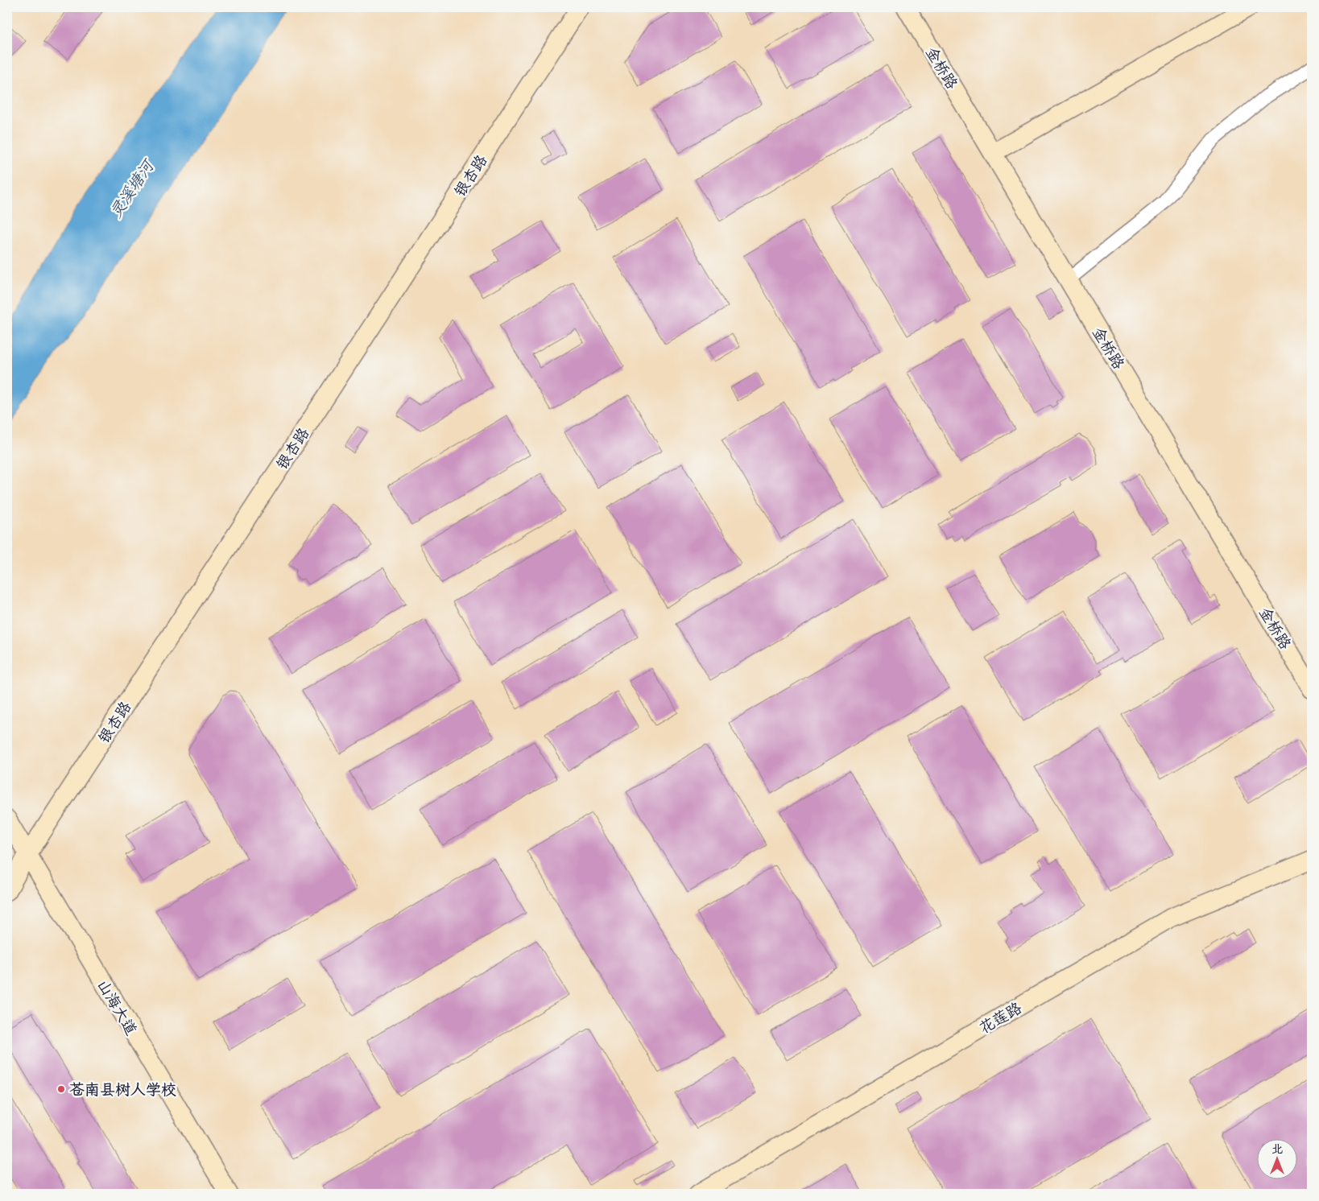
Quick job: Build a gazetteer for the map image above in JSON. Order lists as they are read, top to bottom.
{
  "streets": {
    "street": [
      "金桥路",
      "银杏路",
      "山海大道",
      "花莲路"
    ]
  },
  "crossings": [
    ["银杏路", "山海大道"]
  ],
  "water": ["灵溪塘河"],
  "places": ["苍南县树人学校"],
  "north": "top"
}
